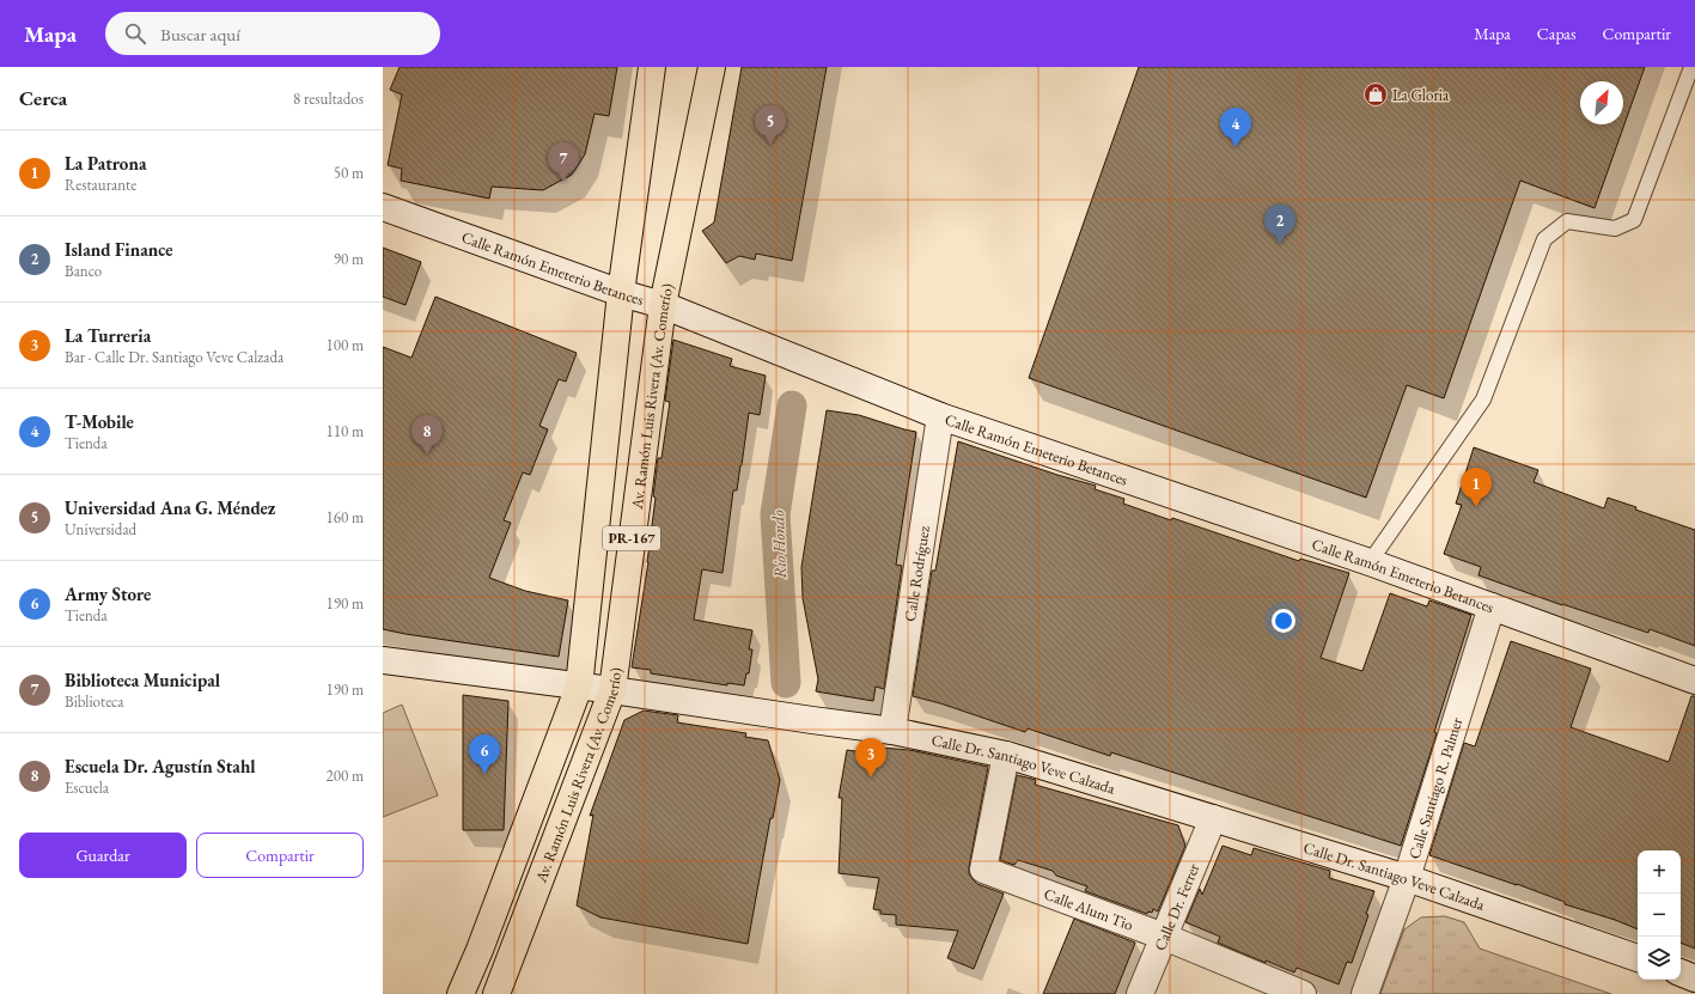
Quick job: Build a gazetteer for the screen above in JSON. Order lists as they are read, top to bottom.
{
  "streets": {
    "main road": ["Av. Ramón Luis Rivera (Av. Comerío)", "PR-167"],
    "street": [
      "Calle Ramón Emeterio Betances",
      "Calle Rodríguez",
      "Calle Dr. Santiago Veve Calzada",
      "Calle Santiago R. Palmer",
      "Calle Dr. Ferrer",
      "Calle Alum Tio"
    ]
  },
  "crossings": [
    ["Calle Ramón Emeterio Betances", "Av. Ramón Luis Rivera (Av. Comerío)"],
    ["Calle Ramón Emeterio Betances", "Calle Rodríguez"],
    ["Calle Ramón Emeterio Betances", "Calle Santiago R. Palmer"],
    ["Av. Ramón Luis Rivera (Av. Comerío)", "Calle Dr. Santiago Veve Calzada"],
    ["Calle Rodríguez", "Calle Dr. Santiago Veve Calzada"],
    ["Calle Dr. Santiago Veve Calzada", "Calle Santiago R. Palmer"],
    ["Calle Dr. Santiago Veve Calzada", "Calle Dr. Ferrer"],
    ["Calle Dr. Santiago Veve Calzada", "Calle Alum Tio"],
    ["Calle Dr. Ferrer", "Calle Alum Tio"]
  ],
  "water": ["Río Hondo"],
  "places": {
    "shop": ["La Gloria"]
  },
  "north": "top right",
  "page": {
    "header": "Mapa",
    "search": "Buscar aquí",
    "nav": ["Mapa", "Capas", "Compartir"],
    "heading": ["Cerca", "8 resultados"],
    "pins": [
      "5",
      "4",
      "7",
      "2",
      "8",
      "1",
      "6",
      "3"
    ],
    "list": [
      {
        "mark": "1",
        "name": "La Patrona",
        "note": "Restaurante",
        "value": "50 m"
      },
      {
        "mark": "2",
        "name": "Island Finance",
        "note": "Banco",
        "value": "90 m"
      },
      {
        "mark": "3",
        "name": "La Turreria",
        "note": "Bar · Calle Dr. Santiago Veve Calzada",
        "value": "100 m"
      },
      {
        "mark": "4",
        "name": "T-Mobile",
        "note": "Tienda",
        "value": "110 m"
      },
      {
        "mark": "5",
        "name": "Universidad Ana G. Méndez",
        "note": "Universidad",
        "value": "160 m"
      },
      {
        "mark": "6",
        "name": "Army Store",
        "note": "Tienda",
        "value": "190 m"
      },
      {
        "mark": "7",
        "name": "Biblioteca Municipal",
        "note": "Biblioteca",
        "value": "190 m"
      },
      {
        "mark": "8",
        "name": "Escuela Dr. Agustín Stahl",
        "note": "Escuela",
        "value": "200 m"
      }
    ],
    "buttons": ["Guardar", "Compartir"],
    "map_buttons": ["+", "−"]
  }
}
